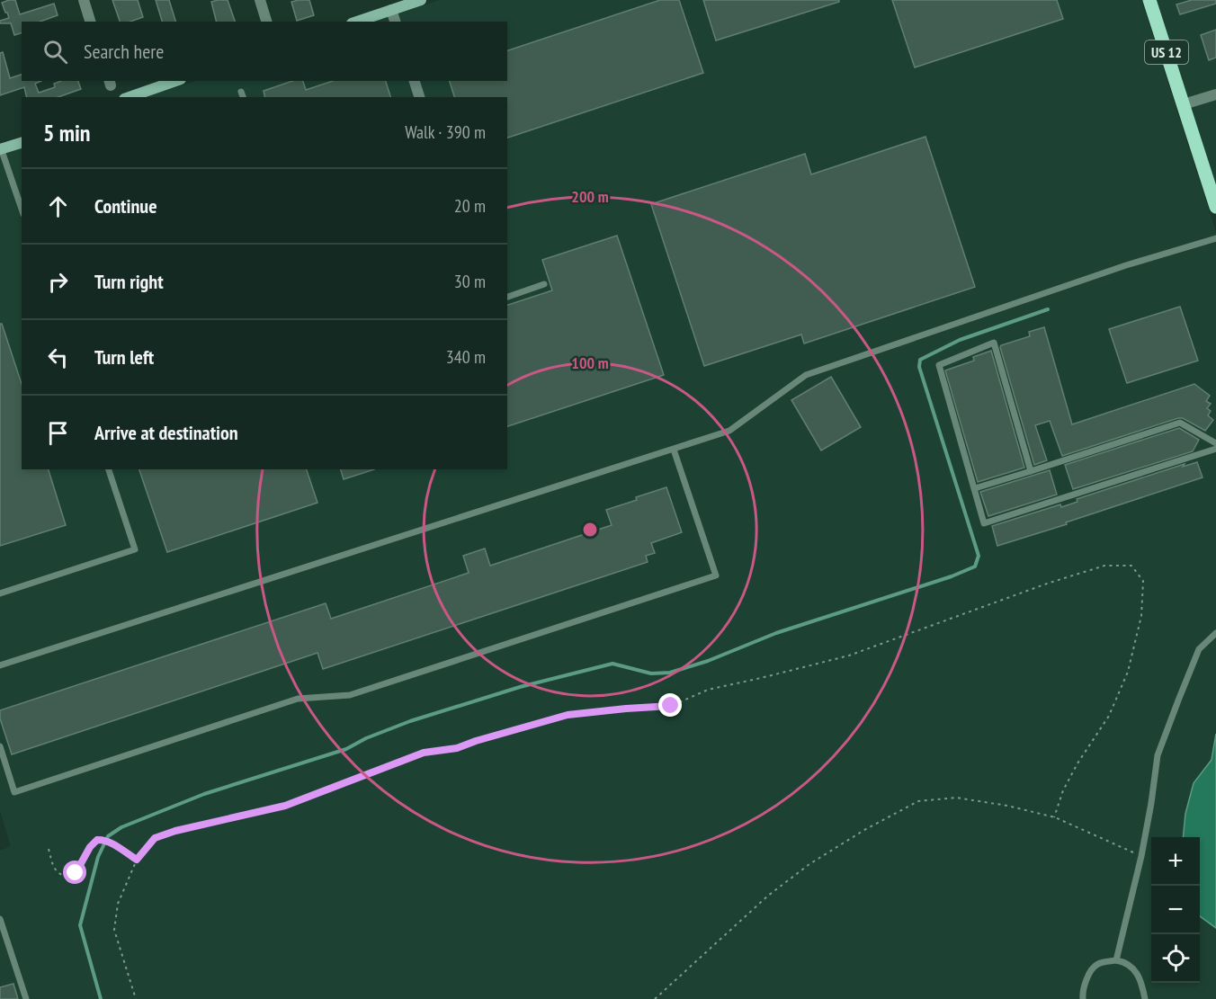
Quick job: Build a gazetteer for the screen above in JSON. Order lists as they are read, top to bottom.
{
  "streets": {
    "main road": ["US 12"]
  },
  "page": {
    "search": "Search here",
    "heading": ["5 min", "Walk · 390 m"],
    "list": [
      ["Continue", "20 m"],
      ["Turn right", "30 m"],
      ["Turn left", "340 m"],
      "Arrive at destination"
    ],
    "map_buttons": ["+", "−"]
  },
  "rings": ["200 m", "100 m"]
}
